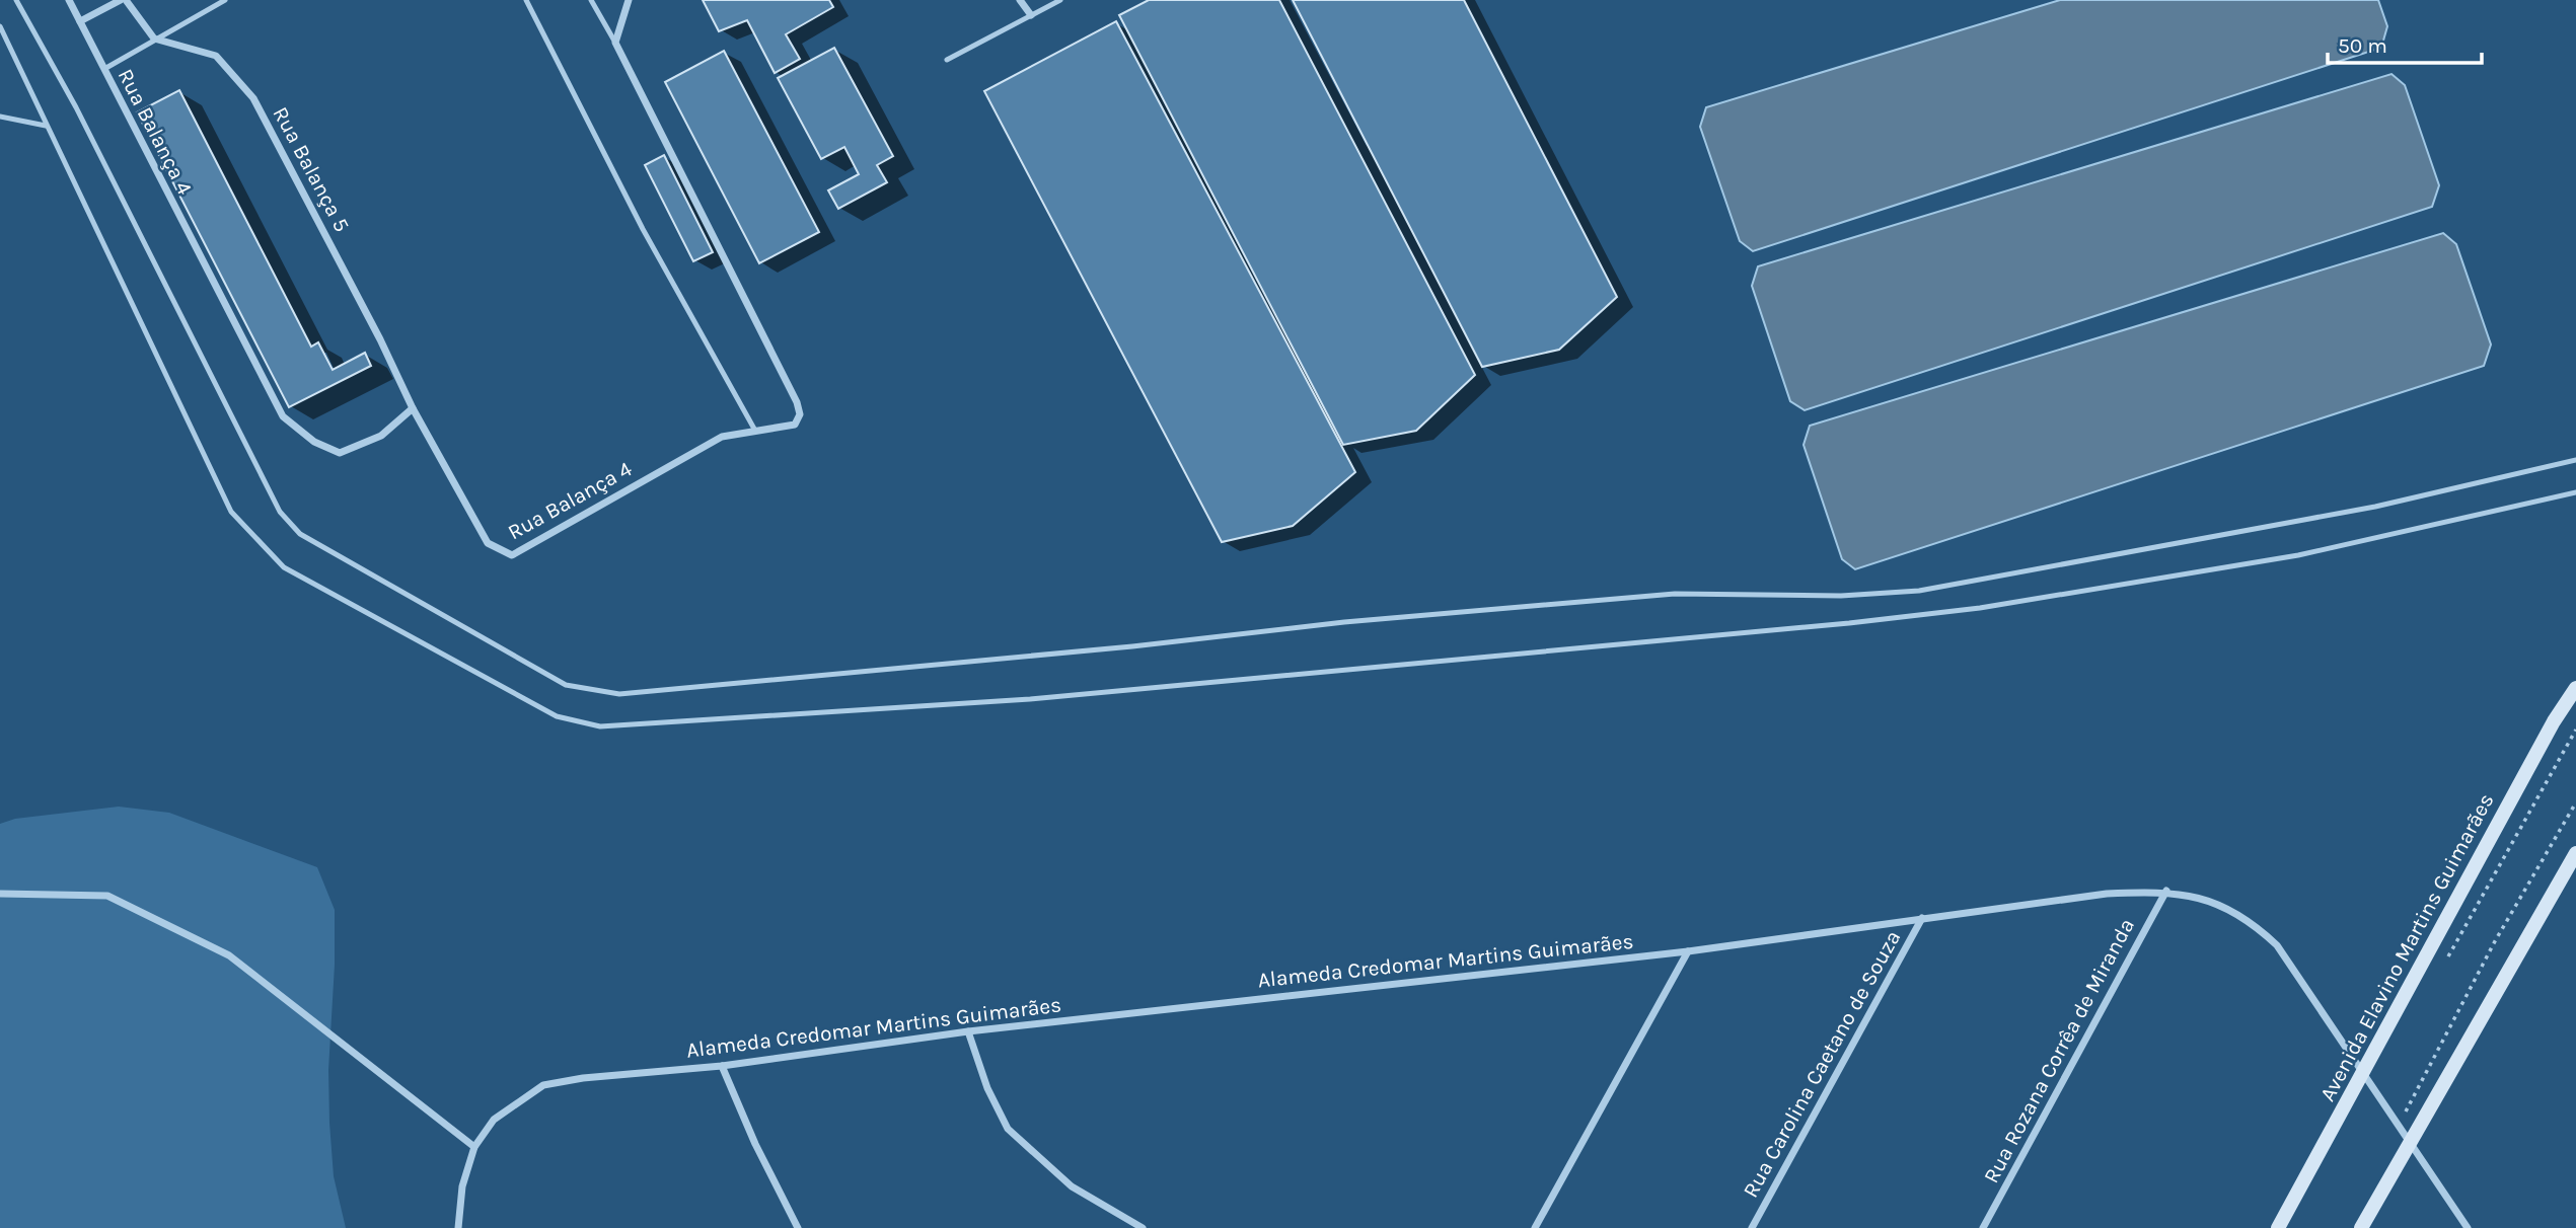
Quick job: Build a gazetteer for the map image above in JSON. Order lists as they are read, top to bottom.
{
  "streets": {
    "street": [
      "Rua Balança 4",
      "Rua Balança 5",
      "Avenida Elavino Martins Guimarães",
      "Alameda Credomar Martins Guimarães",
      "Rua Rozana Corrêa de Miranda",
      "Rua Carolina Caetano de Souza"
    ]
  },
  "crossings": [
    ["Rua Balança 4", "Rua Balança 5"],
    ["Avenida Elavino Martins Guimarães", "Alameda Credomar Martins Guimarães"],
    ["Alameda Credomar Martins Guimarães", "Rua Rozana Corrêa de Miranda"],
    ["Alameda Credomar Martins Guimarães", "Rua Carolina Caetano de Souza"]
  ],
  "scale_bar": "50 m"
}
